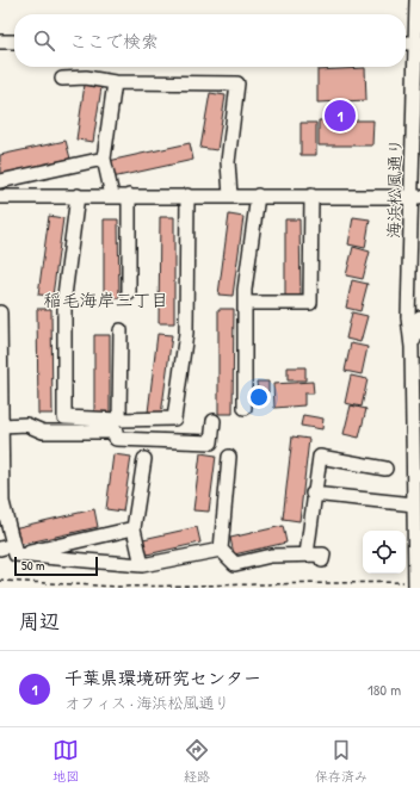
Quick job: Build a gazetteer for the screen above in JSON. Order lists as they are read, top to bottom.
{
  "streets": {
    "street": ["海浜松風通り"]
  },
  "districts": ["稲毛海岸三丁目"],
  "scale_bar": "50 m",
  "page": {
    "search": "ここで検索",
    "pins": "1",
    "scale": "50 m",
    "heading": "周辺",
    "list": [
      {
        "mark": "1",
        "name": "千葉県環境研究センター",
        "note": "オフィス · 海浜松風通り",
        "value": "180 m"
      }
    ],
    "nav": ["地図", "経路", "保存済み"]
  }
}
